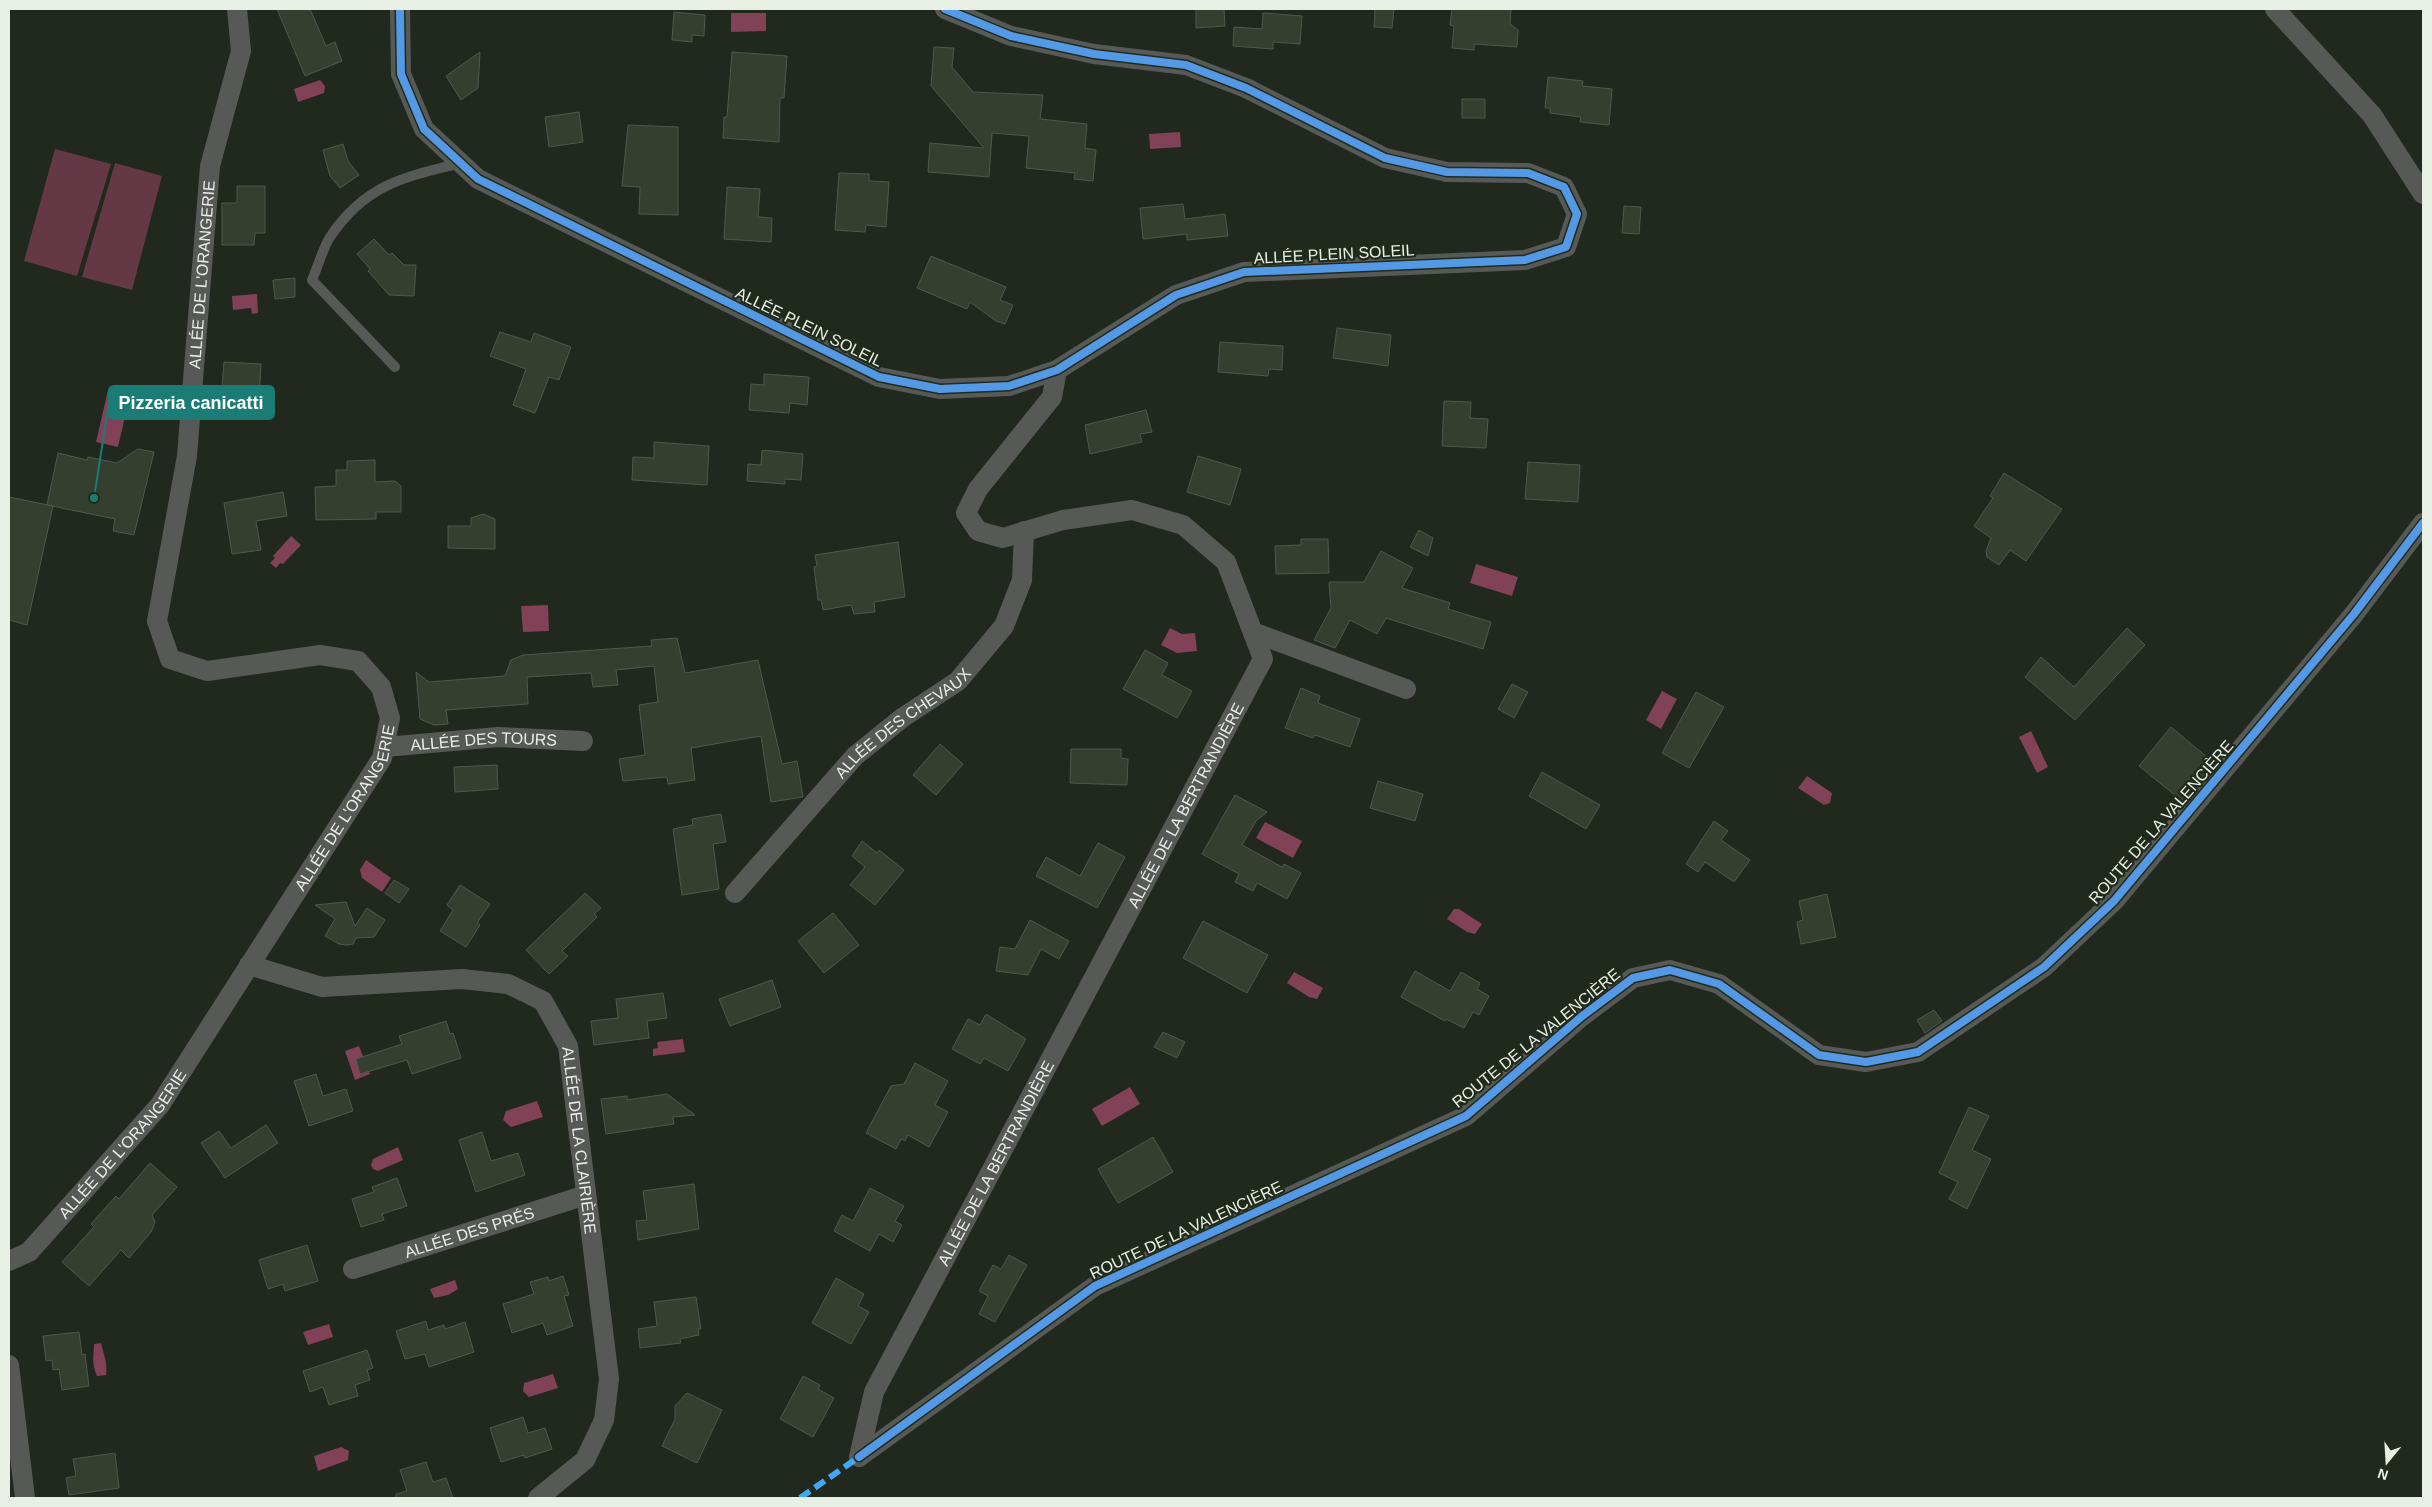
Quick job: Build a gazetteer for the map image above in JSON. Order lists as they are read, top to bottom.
{
  "streets": {
    "street": [
      "ALLÉE PLEIN SOLEIL",
      "ALLÉE DE L'ORANGERIE",
      "ALLÉE DES CHEVAUX",
      "ALLÉE DES TOURS",
      "ALLÉE DE LA BERTRANDIÈRE",
      "ROUTE DE LA VALENCIÈRE",
      "ALLÉE DE LA CLAIRIÈRE",
      "ALLÉE DES PRÉS"
    ]
  },
  "crossings": [
    ["ALLÉE PLEIN SOLEIL", "ALLÉE DE LA BERTRANDIÈRE"],
    ["ALLÉE DE L'ORANGERIE", "ALLÉE DES TOURS"],
    ["ALLÉE DE L'ORANGERIE", "ALLÉE DE LA CLAIRIÈRE"],
    ["ALLÉE DES CHEVAUX", "ALLÉE DE LA BERTRANDIÈRE"],
    ["ALLÉE DE LA BERTRANDIÈRE", "ROUTE DE LA VALENCIÈRE"],
    ["ALLÉE DE LA CLAIRIÈRE", "ALLÉE DES PRÉS"]
  ],
  "places": ["Pizzeria canicatti"],
  "north": "bottom"
}
